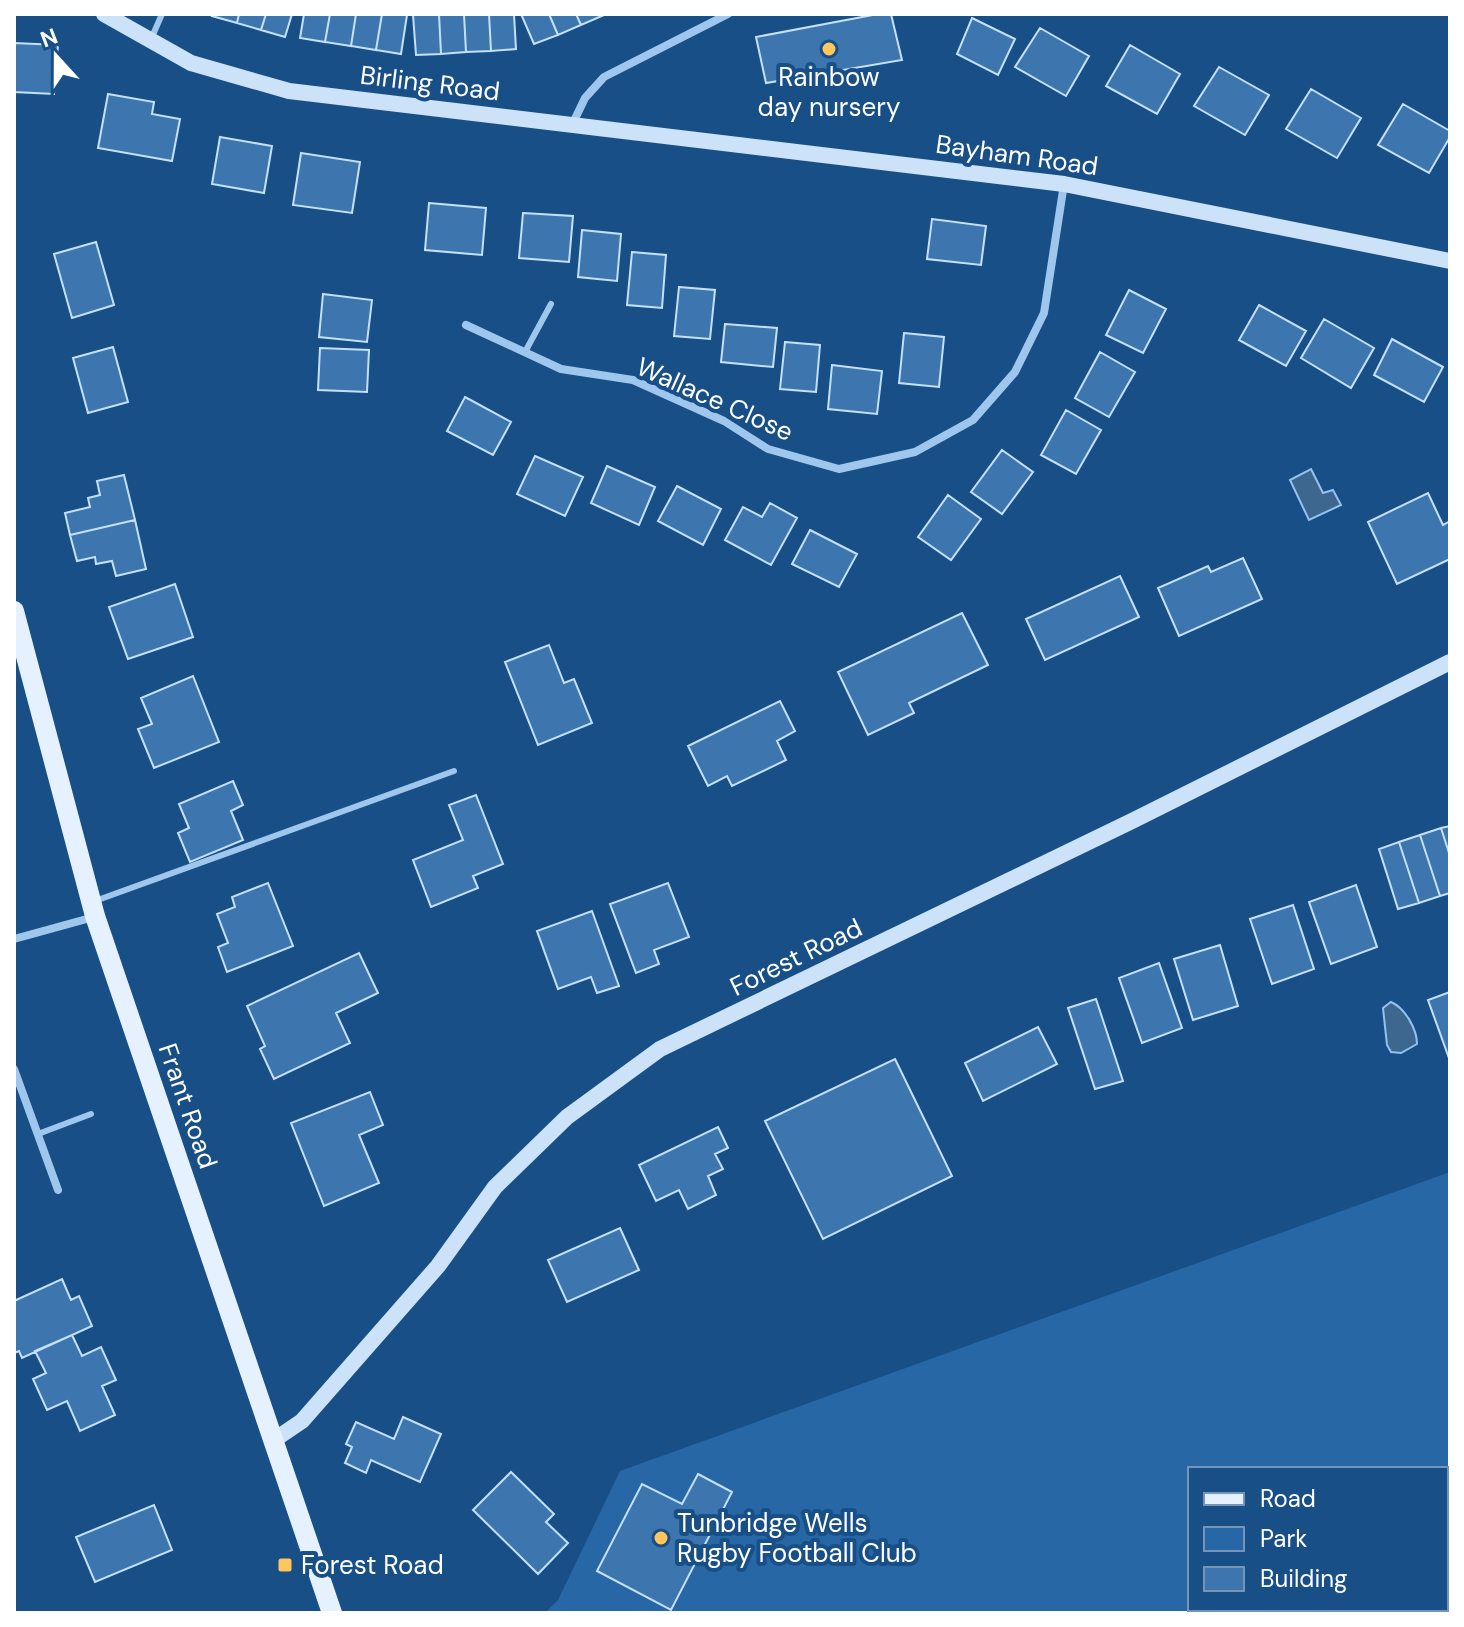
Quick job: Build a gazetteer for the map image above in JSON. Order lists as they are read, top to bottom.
{
  "streets": {
    "main road": ["Frant Road"],
    "street": [
      "Birling Road",
      "Bayham Road",
      "Wallace Close",
      "Forest Road"
    ]
  },
  "crossings": [
    ["Birling Road", "Bayham Road"],
    ["Bayham Road", "Wallace Close"],
    ["Forest Road", "Frant Road"]
  ],
  "places": {
    "other": ["Rainbow day nursery", "Tunbridge Wells Rugby Football Club"],
    "transit": ["Forest Road"]
  },
  "legend": ["Road", "Park", "Building"],
  "north": "top"
}
